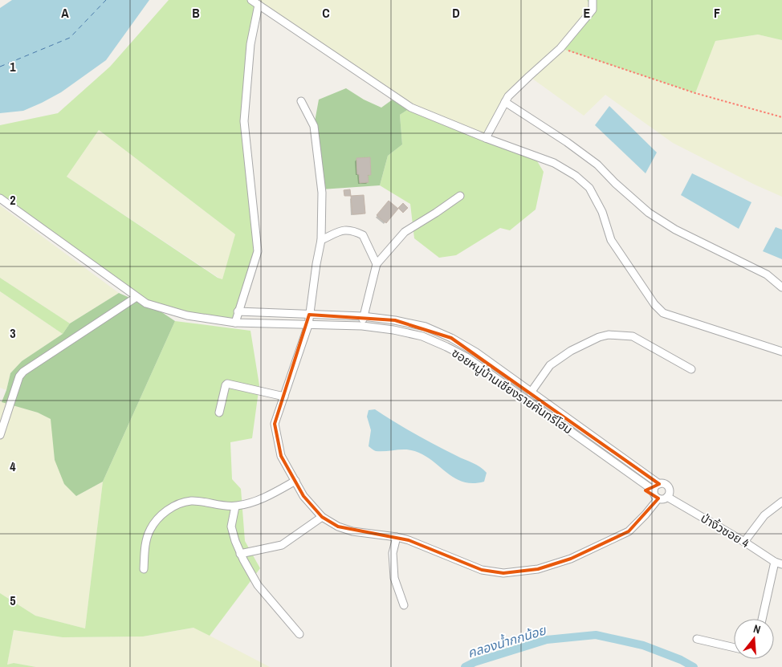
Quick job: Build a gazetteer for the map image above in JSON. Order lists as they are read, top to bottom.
{
  "streets": {
    "street": ["ซอยหมู่บ้านเชียงรายคันทรีโฮม", "ป่างิ้วซอย 4"]
  },
  "crossings": [
    ["ซอยหมู่บ้านเชียงรายคันทรีโฮม", "ป่างิ้วซอย 4"]
  ],
  "water": ["คลองน้ำกกน้อย"],
  "north": "top",
  "grid": {
    "columns": [
      "A",
      "B",
      "C",
      "D",
      "E",
      "F"
    ],
    "rows": [
      "1",
      "2",
      "3",
      "4",
      "5"
    ]
  }
}
